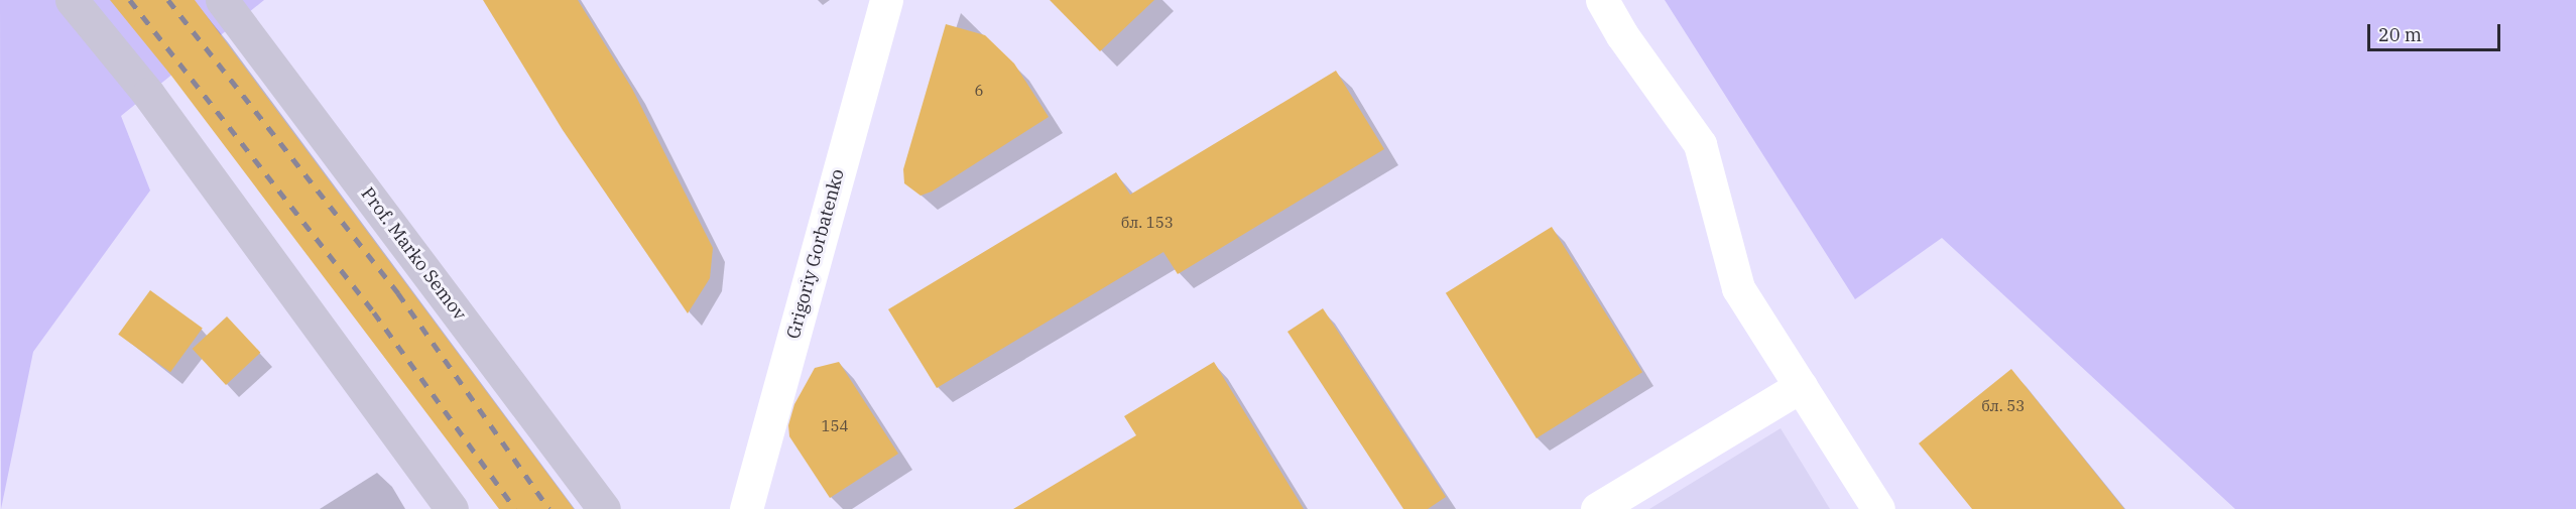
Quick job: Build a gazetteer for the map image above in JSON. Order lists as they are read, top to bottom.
{
  "streets": {
    "main road": ["Prof. Marko Semov"],
    "street": ["Grigoriy Gorbatenko"]
  },
  "house_numbers": [
    "6",
    "бл. 153",
    "бл. 53",
    "154"
  ],
  "scale_bar": "20 m"
}
